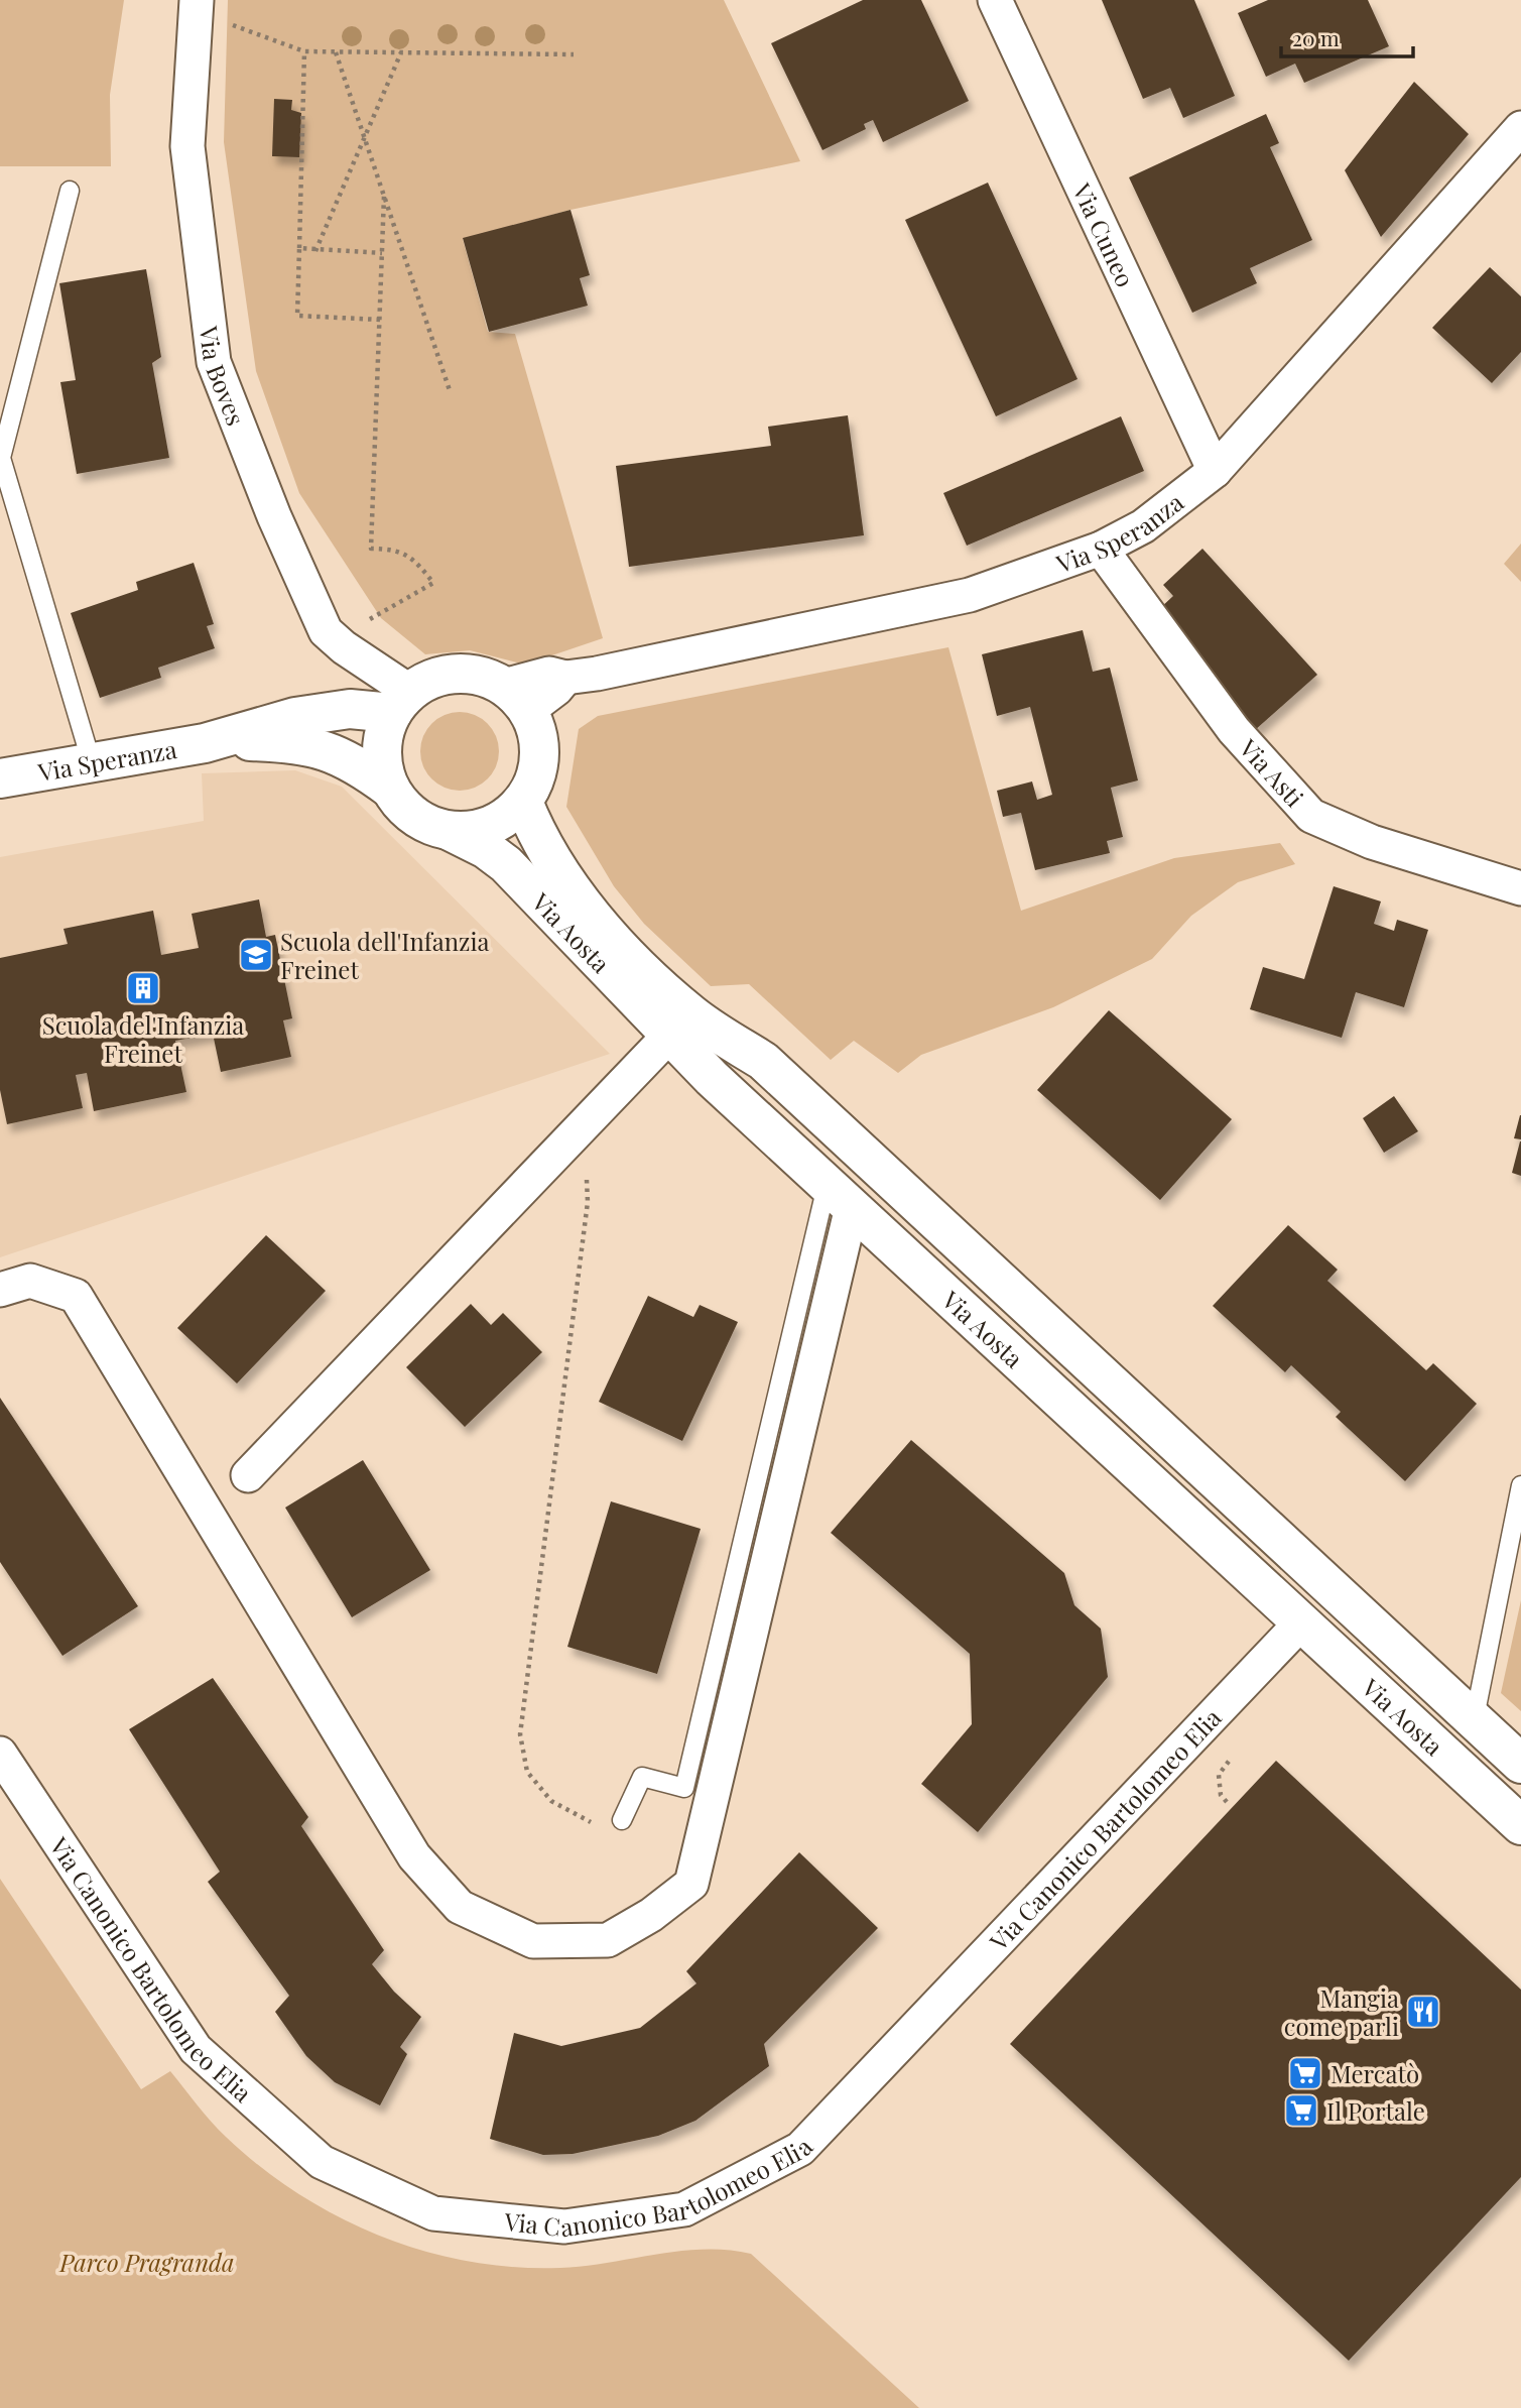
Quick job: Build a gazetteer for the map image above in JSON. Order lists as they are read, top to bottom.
{
  "streets": {
    "street": [
      "Via Cuneo",
      "Via Boves",
      "Via Speranza",
      "Via Asti",
      "Via Aosta",
      "Via Canonico Bartolomeo Elia"
    ]
  },
  "crossings": [
    ["Via Cuneo", "Via Speranza"],
    ["Via Boves", "Via Speranza"],
    ["Via Boves", "Via Aosta"],
    ["Via Speranza", "Via Asti"],
    ["Via Speranza", "Via Aosta"],
    ["Via Aosta", "Via Canonico Bartolomeo Elia"]
  ],
  "parks": ["Parco Pragranda"],
  "places": {
    "school or university": ["Scuola dell'Infanzia Freinet"],
    "building": ["Scuola del'Infanzia Freinet"],
    "restaurant": ["Mangia come parli"],
    "supermarket": ["Mercatò", "Il Portale"]
  },
  "scale_bar": "20 m"
}
